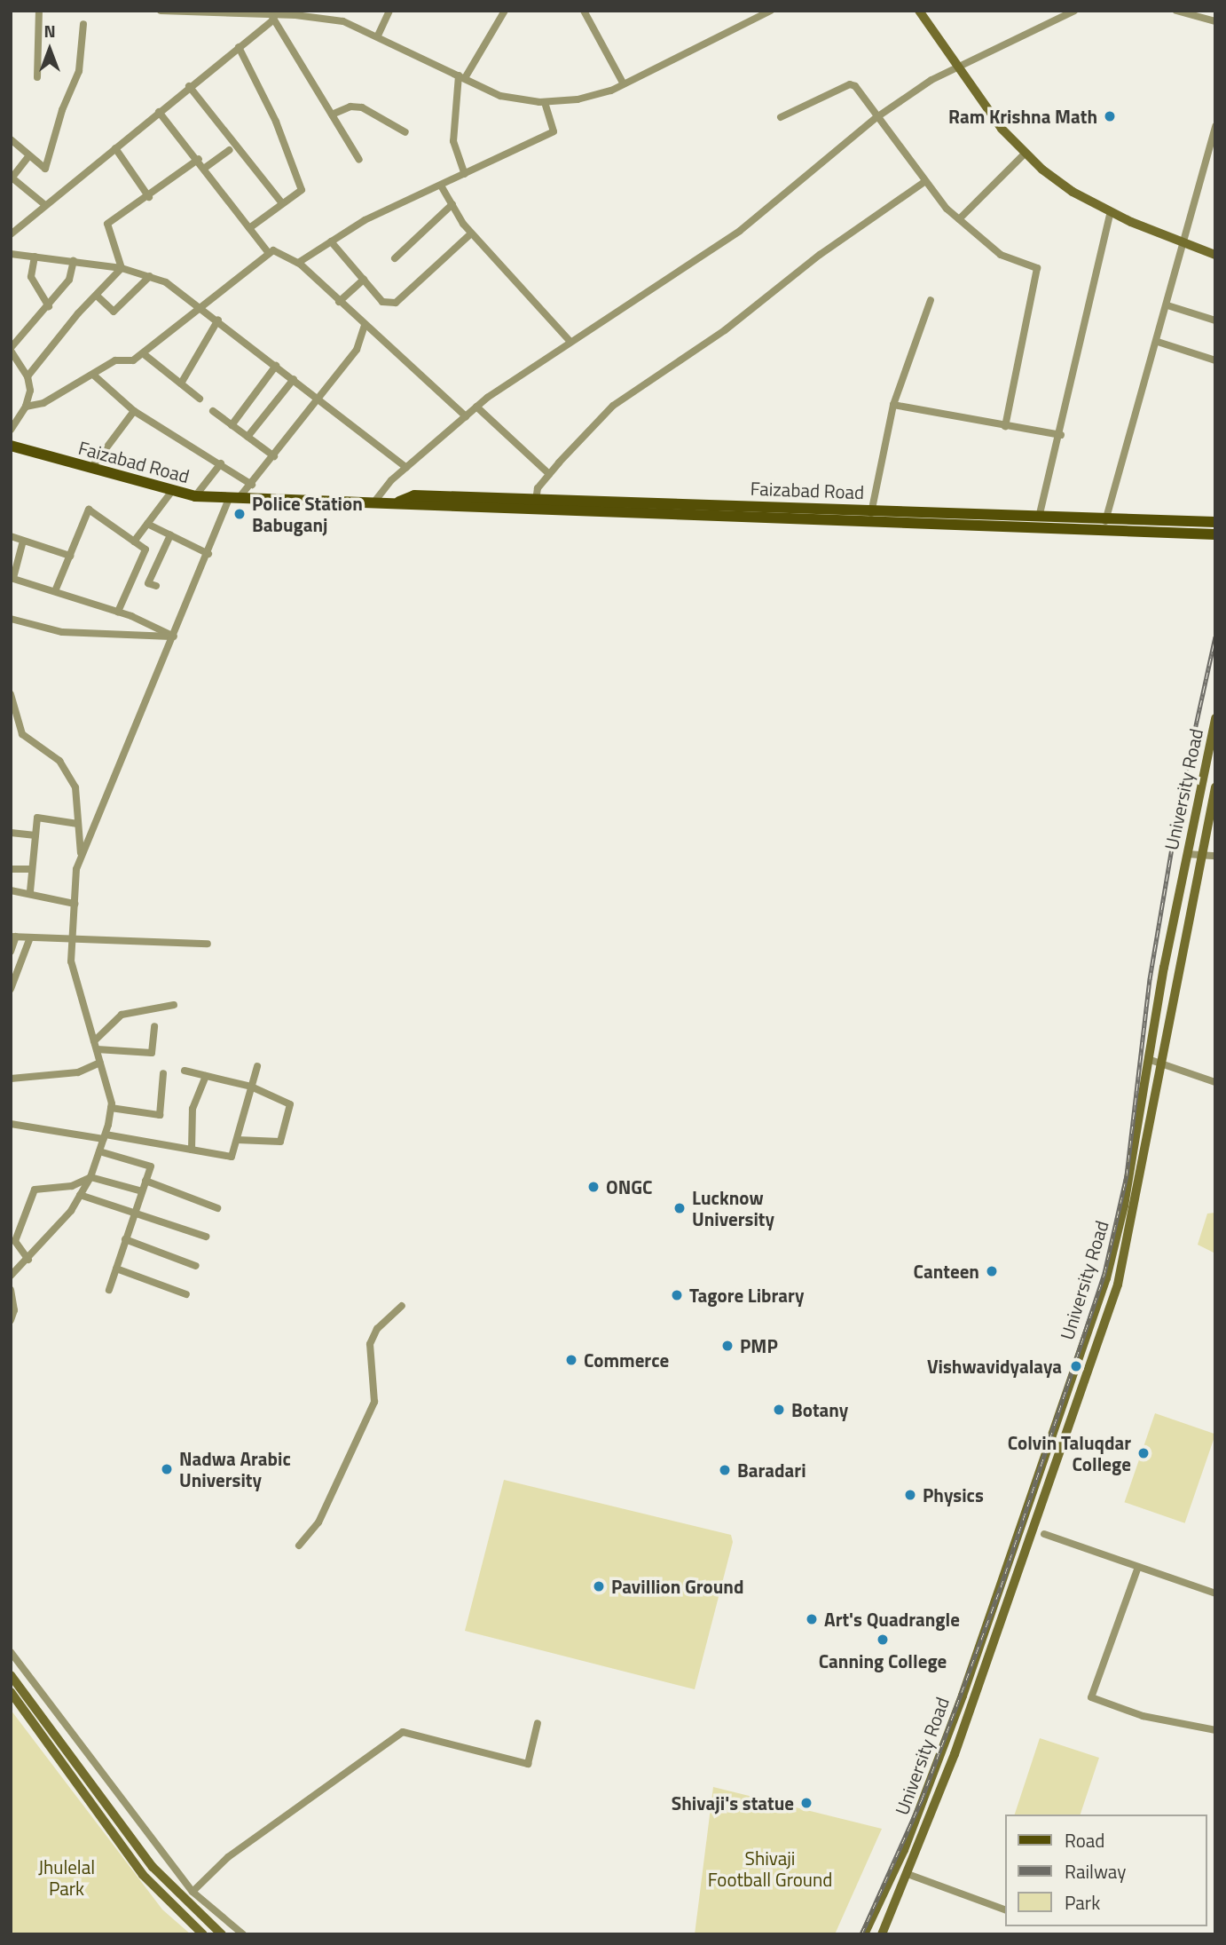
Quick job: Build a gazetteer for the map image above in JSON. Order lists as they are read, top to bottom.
{
  "streets": {
    "main road": ["Faizabad Road", "University Road"]
  },
  "parks": ["Shivaji Football Ground", "Jhulelal Park"],
  "places": [
    "Ram Krishna Math",
    "Police Station Babuganj",
    "ONGC",
    "Lucknow University",
    "Canteen",
    "Tagore Library",
    "PMP",
    "Commerce",
    "Vishwavidyalaya",
    "Botany",
    "Colvin Taluqdar College",
    "Nadwa Arabic University",
    "Baradari",
    "Physics",
    "Pavillion Ground",
    "Art's Quadrangle",
    "Canning College",
    "Shivaji's statue"
  ],
  "legend": ["Road", "Railway", "Park"],
  "north": "top"
}
